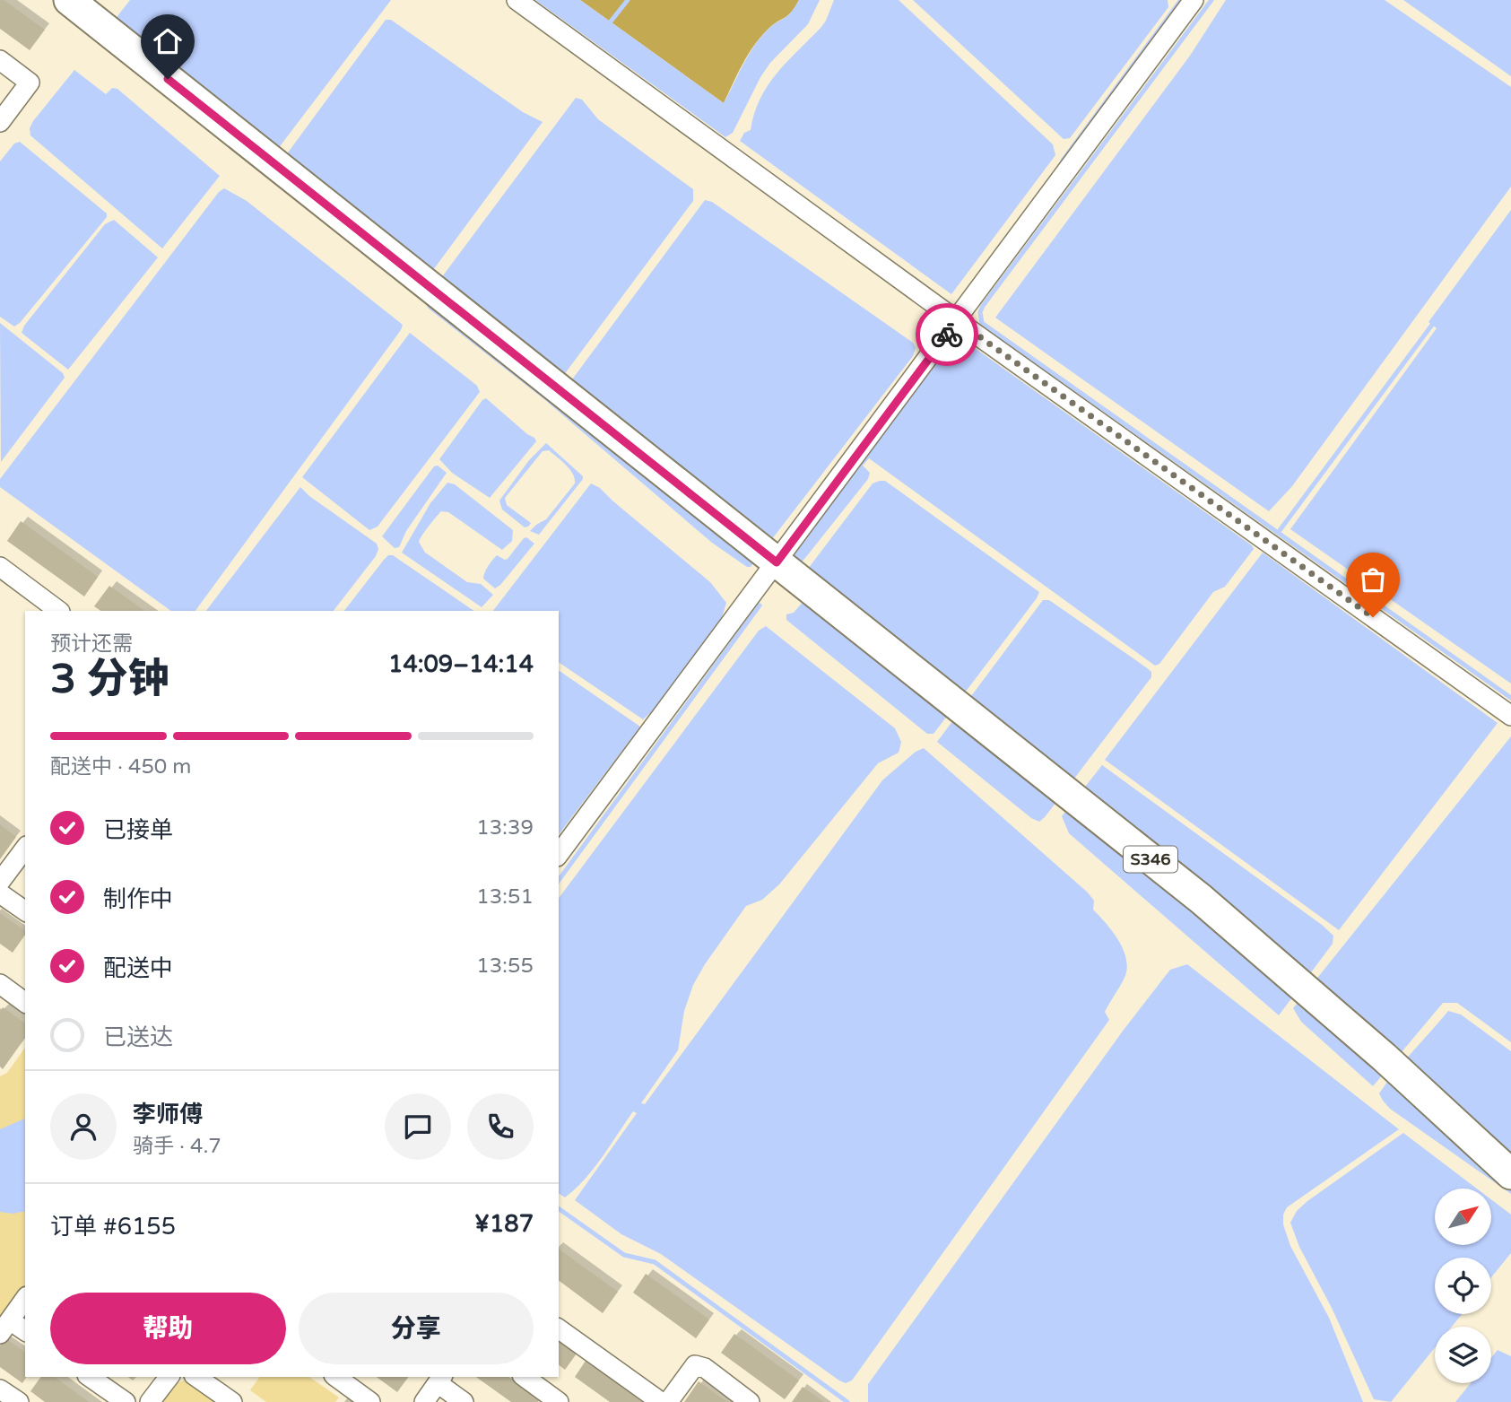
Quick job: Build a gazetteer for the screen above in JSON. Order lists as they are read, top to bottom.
{
  "streets": {
    "main road": ["S346"]
  },
  "north": "top right",
  "page": {
    "heading": ["3 分钟", "预计还需", "14:09–14:14"],
    "panel": [
      "李师傅",
      "骑手 · 4.7",
      "订单 #6155",
      "¥187"
    ],
    "bar": "配送中 · 450 m",
    "list": [
      ["已接单", "13:39"],
      ["制作中", "13:51"],
      ["配送中", "13:55"],
      "已送达"
    ],
    "buttons": ["帮助", "分享"]
  }
}
